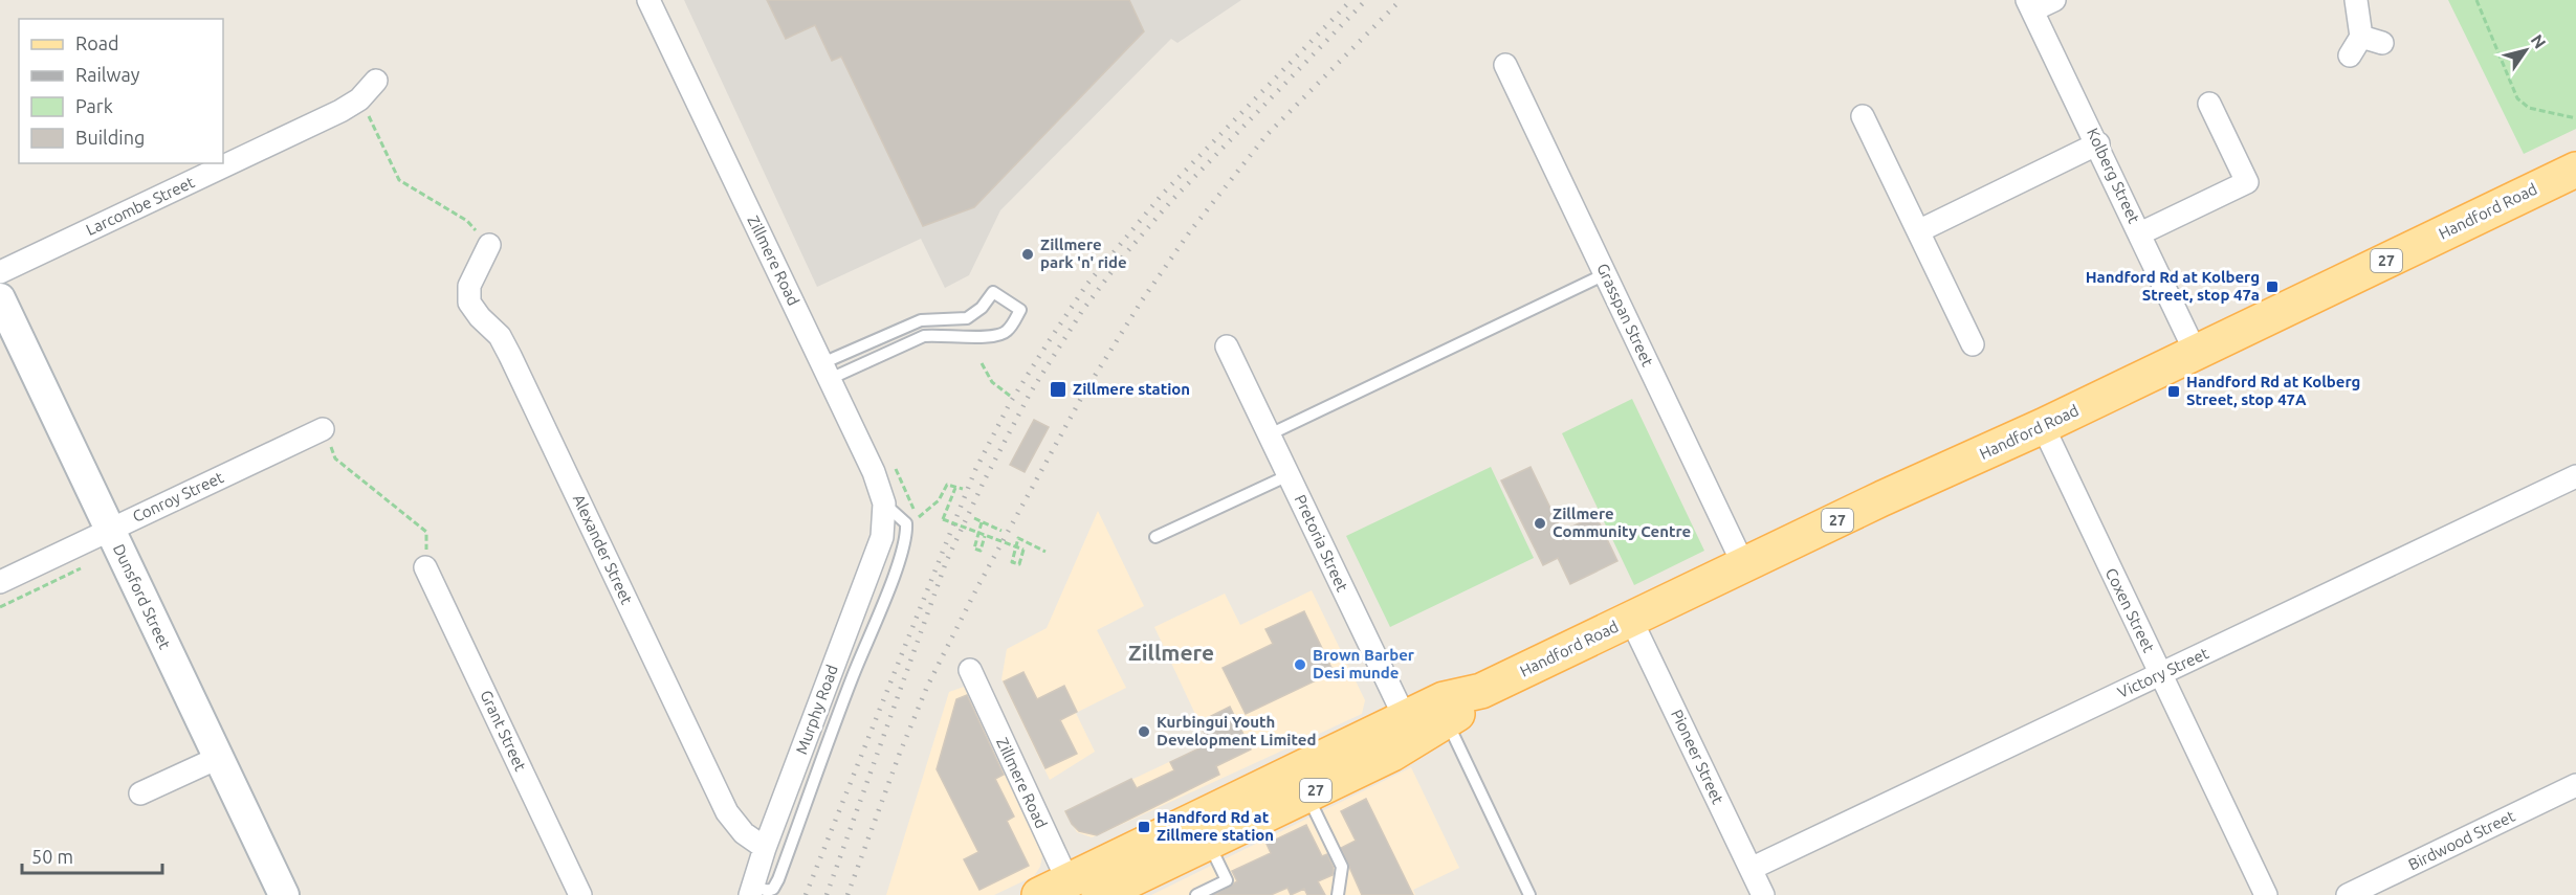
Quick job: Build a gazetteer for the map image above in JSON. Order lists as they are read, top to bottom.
{
  "streets": {
    "main road": ["Handford Road", "27", "Dunsford Street"],
    "street": [
      "Kolberg Street",
      "Larcombe Street",
      "Zillmere Road",
      "Grasspan Street",
      "Conroy Street",
      "Pretoria Street",
      "Alexander Street",
      "Coxen Street",
      "Victory Street",
      "Murphy Road",
      "Grant Street",
      "Pioneer Street",
      "Birdwood Street"
    ]
  },
  "crossings": [
    ["Kolberg Street", "Handford Road"],
    ["Handford Road", "Zillmere Road"],
    ["Handford Road", "Grasspan Street"],
    ["Handford Road", "Pretoria Street"],
    ["Handford Road", "Coxen Street"],
    ["Handford Road", "Pioneer Street"],
    ["Zillmere Road", "Murphy Road"],
    ["Conroy Street", "Dunsford Street"],
    ["Alexander Street", "Murphy Road"],
    ["Coxen Street", "Victory Street"],
    ["Victory Street", "Pioneer Street"]
  ],
  "districts": ["Zillmere"],
  "places": {
    "other": [
      "Zillmere park 'n' ride",
      "Zillmere Community Centre",
      "Brown Barber Desi munde",
      "Kurbingui Youth Development Limited"
    ],
    "transit": [
      "Handford Rd at Kolberg Street, stop 47a",
      "Zillmere station",
      "Handford Rd at Kolberg Street, stop 47A",
      "Handford Rd at Zillmere station"
    ]
  },
  "legend": [
    "Road",
    "Railway",
    "Park",
    "Building"
  ],
  "scale_bar": "50 m",
  "north": "top right"
}
